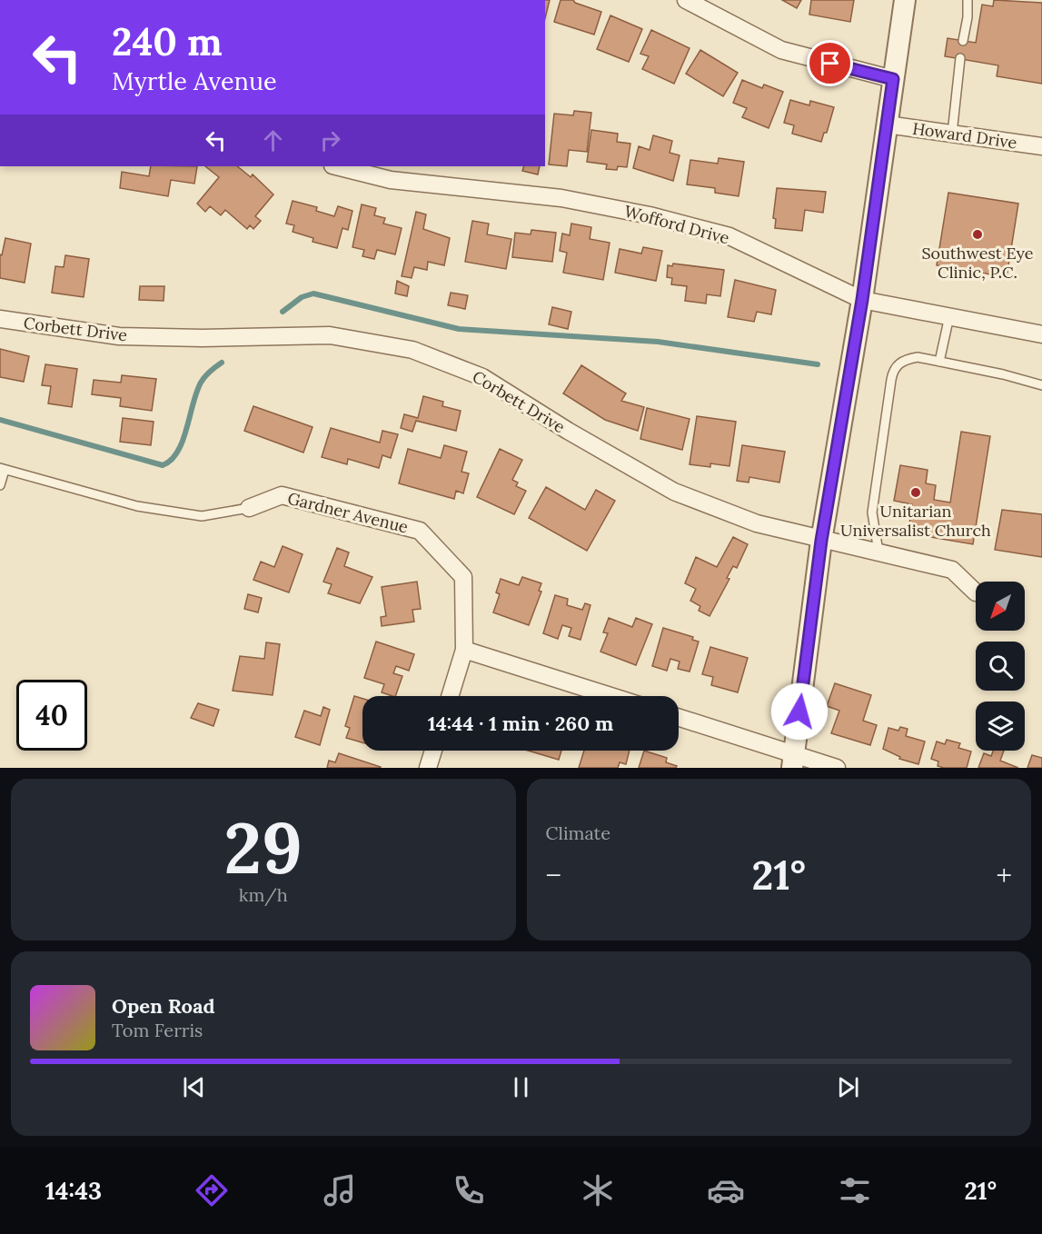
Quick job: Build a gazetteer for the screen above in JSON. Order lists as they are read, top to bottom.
{
  "streets": {
    "street": [
      "Howard Drive",
      "Wofford Drive",
      "Corbett Drive",
      "Gardner Avenue"
    ]
  },
  "places": ["Southwest Eye Clinic, P.C.", "Unitarian Universalist Church"],
  "north": "bottom left",
  "page": {
    "turn": ["240 m", "Myrtle Avenue"],
    "limit": "40",
    "trip": "14:44 · 1 min · 260 m",
    "tile": [
      ["29", "km/h"],
      "Climate"
    ],
    "heat": ["−", "21°", "+"],
    "song": ["Open Road", "Tom Ferris"],
    "tabs": ["14:43", "21°"]
  }
}
